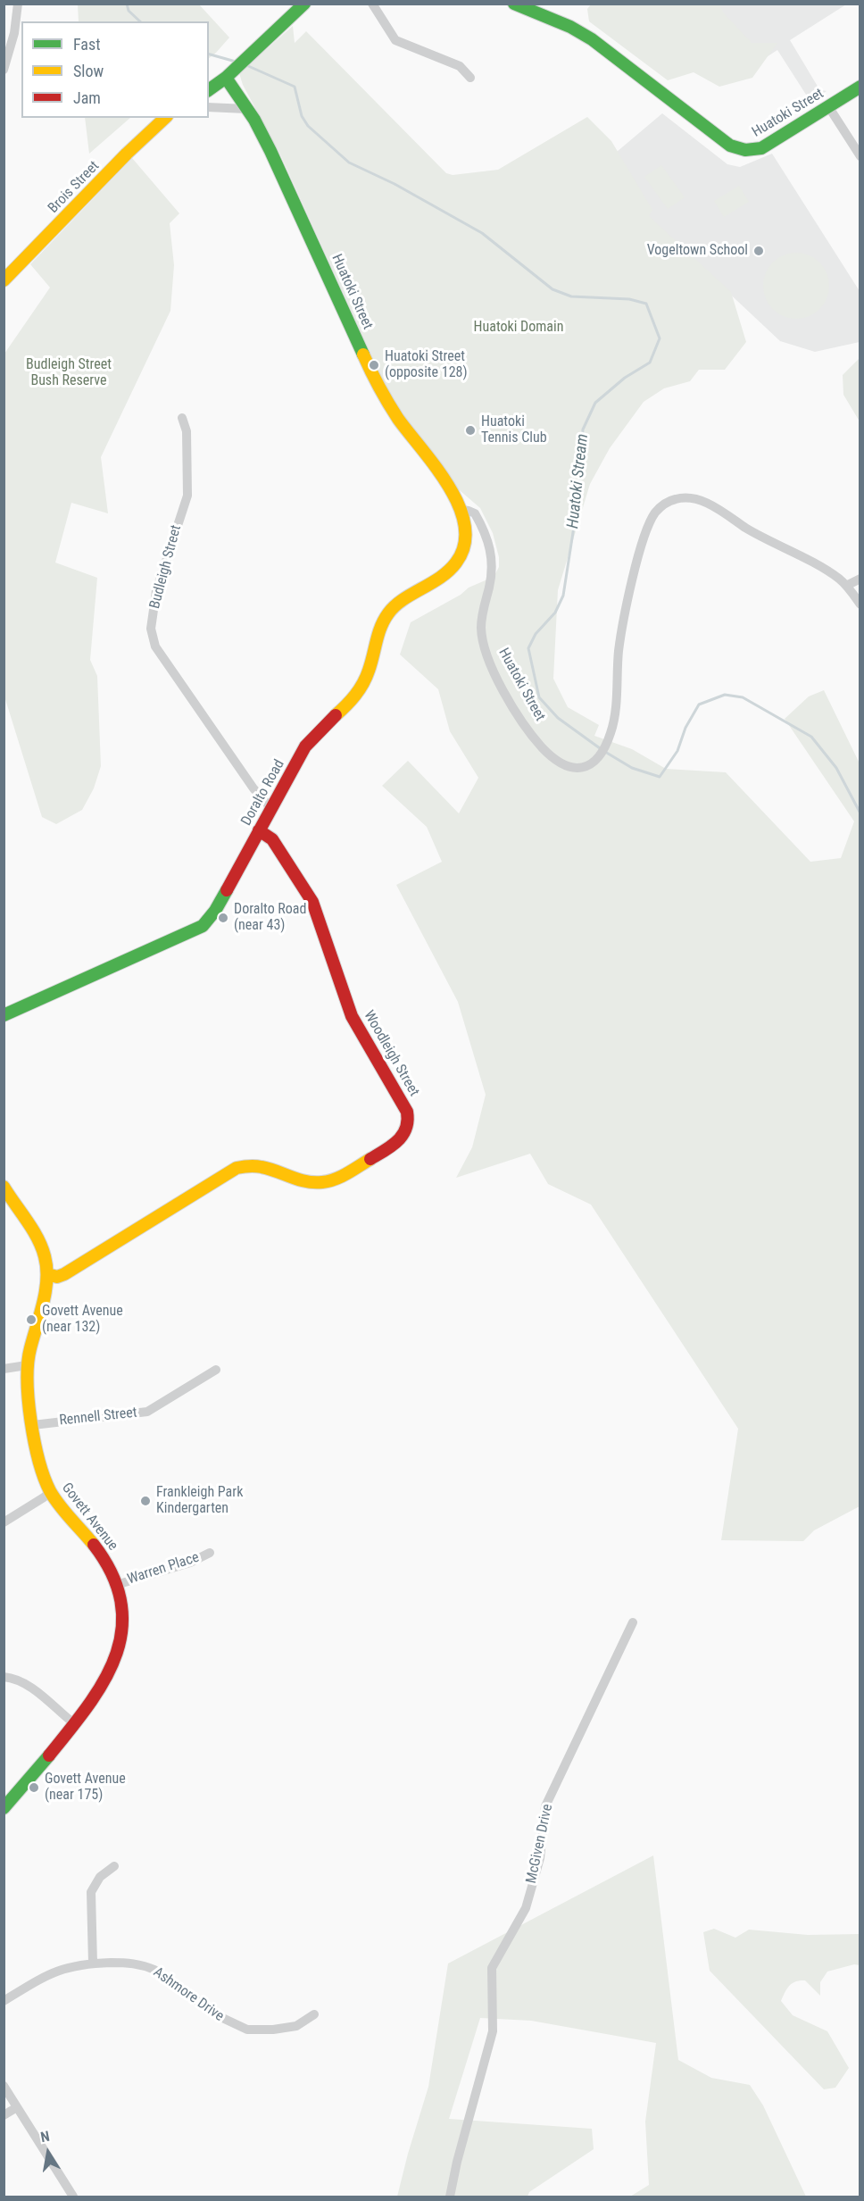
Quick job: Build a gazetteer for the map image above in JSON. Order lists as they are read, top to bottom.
{
  "streets": {
    "street": [
      "Huatoki Street",
      "Brois Street",
      "Budleigh Street",
      "Doralto Road",
      "Woodleigh Street",
      "Rennell Street",
      "Govett Avenue",
      "Warren Place",
      "McGiven Drive",
      "Ashmore Drive"
    ]
  },
  "crossings": [
    ["Huatoki Street", "Doralto Road"],
    ["Budleigh Street", "Doralto Road"],
    ["Doralto Road", "Woodleigh Street"],
    ["Woodleigh Street", "Govett Avenue"],
    ["Rennell Street", "Govett Avenue"],
    ["Govett Avenue", "Warren Place"]
  ],
  "water": ["Huatoki Stream"],
  "parks": ["Huatoki Domain", "Budleigh Street Bush Reserve"],
  "places": [
    "Vogeltown School",
    "Huatoki Street (opposite 128)",
    "Huatoki Tennis Club",
    "Doralto Road (near 43)",
    "Govett Avenue (near 132)",
    "Frankleigh Park Kindergarten",
    "Govett Avenue (near 175)"
  ],
  "legend": ["Fast", "Slow", "Jam"],
  "north": "top"
}
